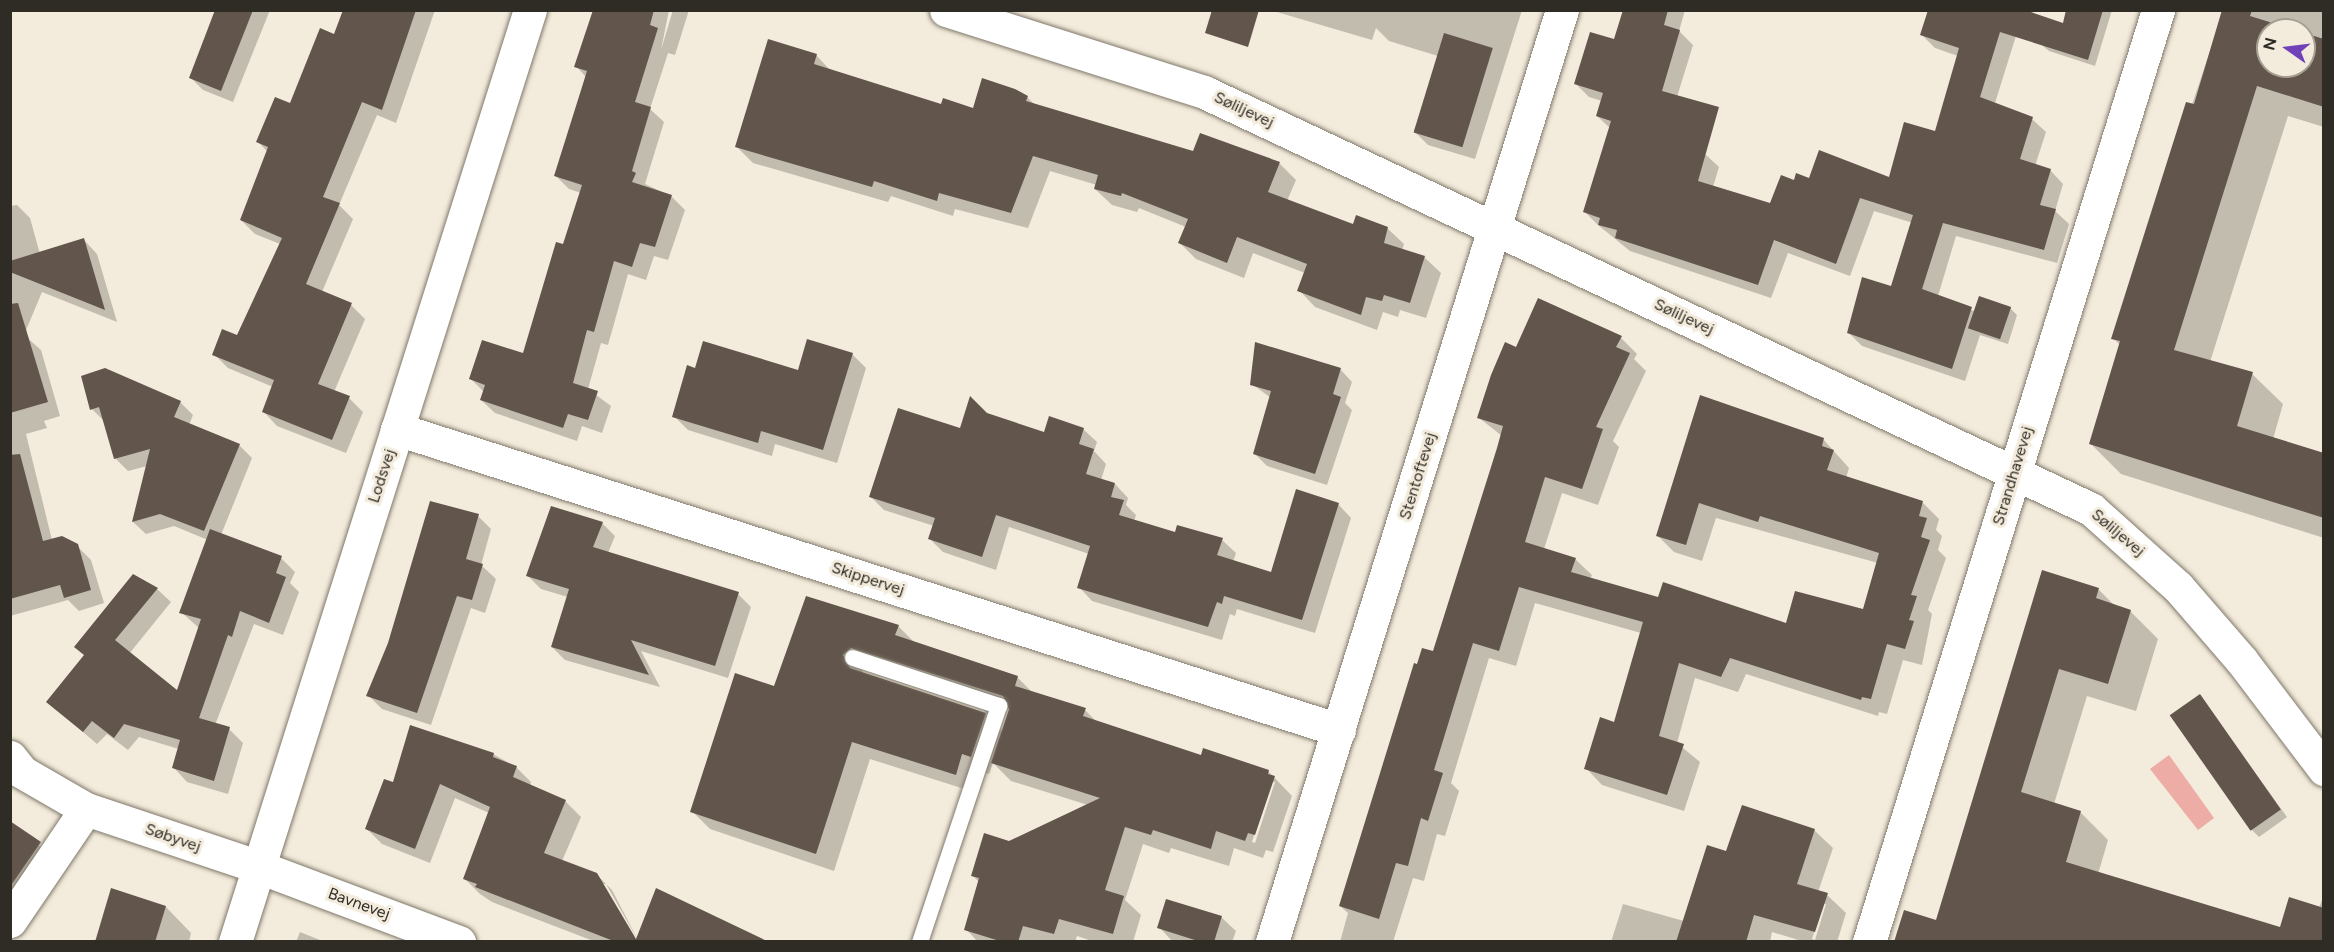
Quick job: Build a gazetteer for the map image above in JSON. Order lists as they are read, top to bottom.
{
  "streets": {
    "street": [
      "Søliljevej",
      "Lodsvej",
      "Stentoftevej",
      "Strandhavevej",
      "Skippervej",
      "Søbyvej",
      "Bavnevej"
    ]
  },
  "crossings": [
    ["Søliljevej", "Stentoftevej"],
    ["Søliljevej", "Strandhavevej"],
    ["Lodsvej", "Skippervej"],
    ["Lodsvej", "Søbyvej"],
    ["Lodsvej", "Bavnevej"],
    ["Stentoftevej", "Skippervej"],
    ["Søbyvej", "Bavnevej"]
  ],
  "north": "left"
}
